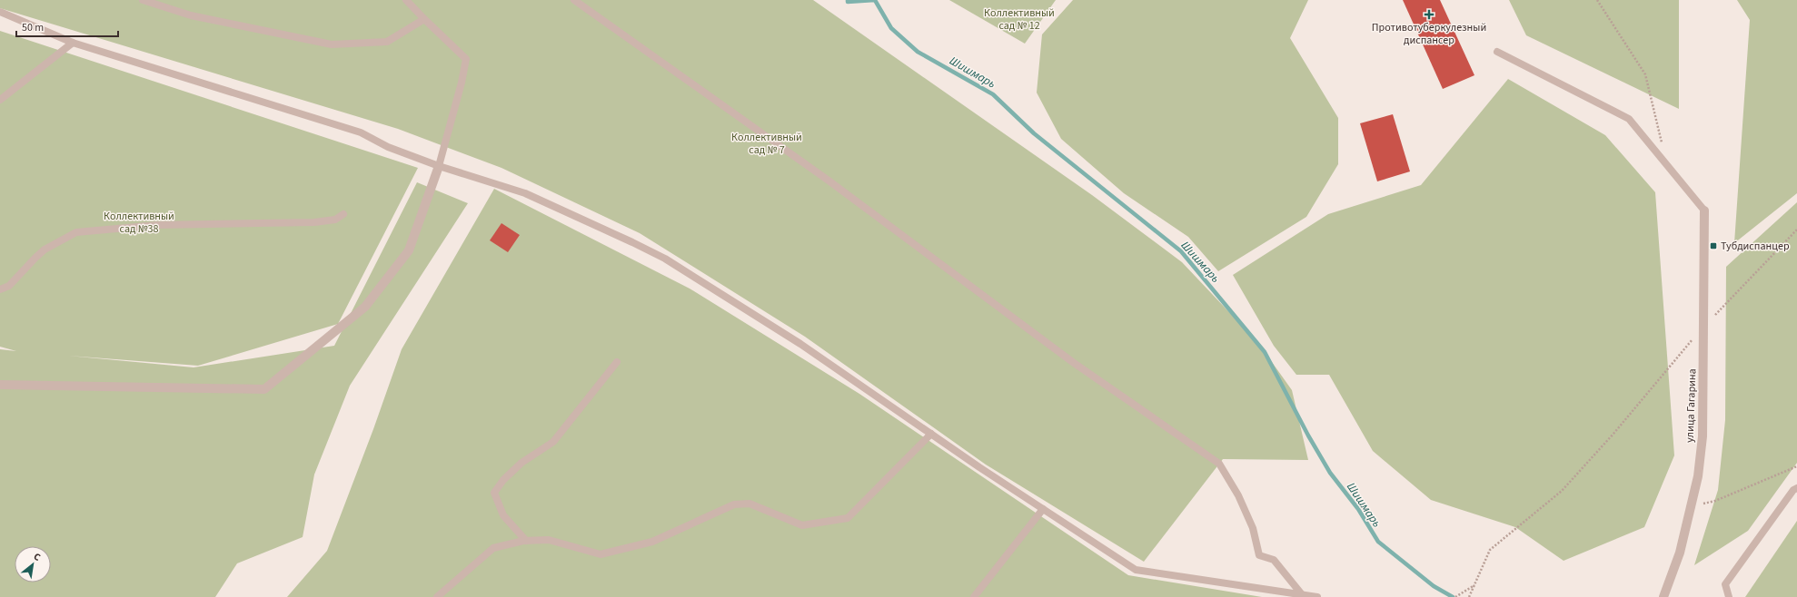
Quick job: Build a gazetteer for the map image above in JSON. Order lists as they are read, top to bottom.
{
  "streets": {
    "street": ["улица Гагарина"]
  },
  "water": ["Шишмарь"],
  "parks": ["Коллективный сад № 12", "Коллективный сад № 7", "Коллективный сад №38"],
  "places": {
    "health": ["Противотуберкулезный диспансер"],
    "transit": ["Тубдиспанцер"]
  },
  "scale_bar": "50 m",
  "north": "top right"
}
